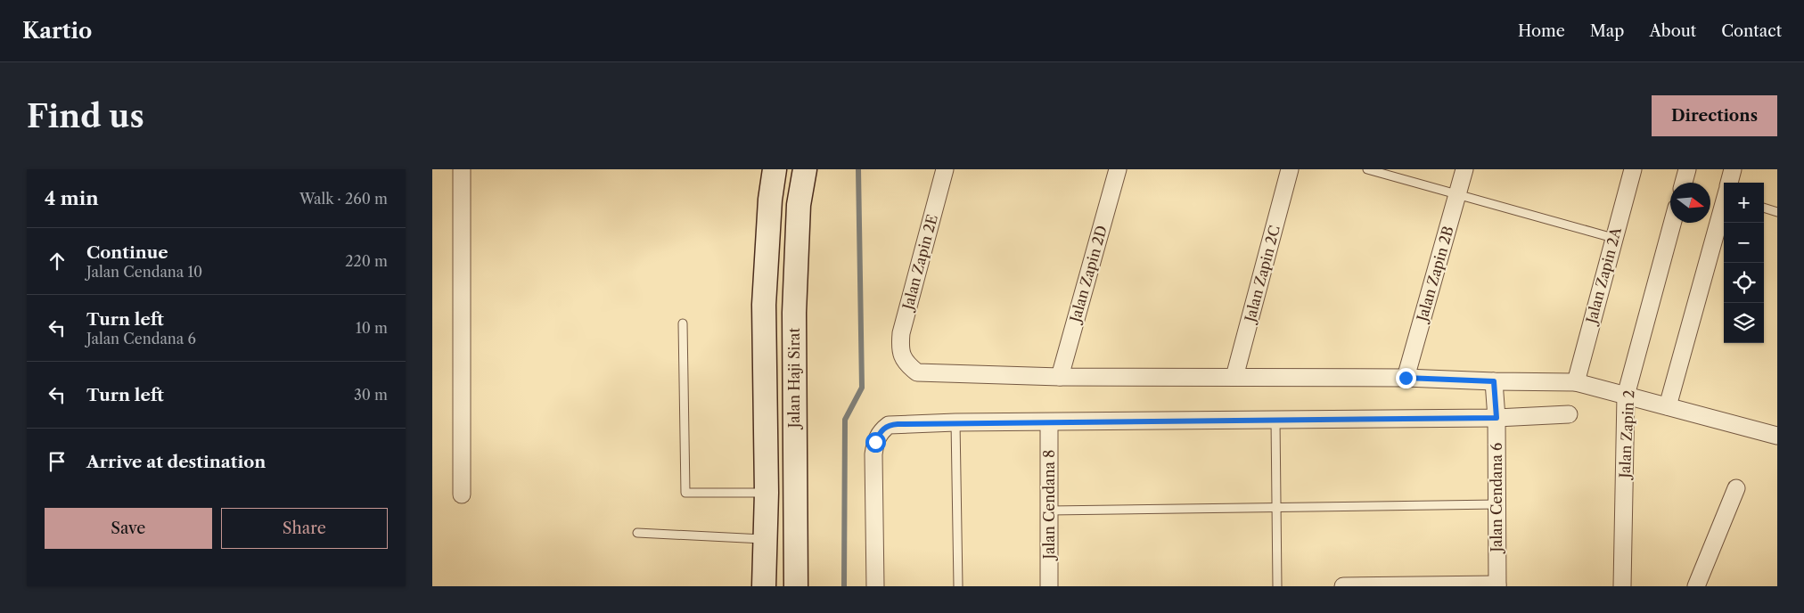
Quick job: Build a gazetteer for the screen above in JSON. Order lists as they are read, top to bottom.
{
  "streets": {
    "main road": ["Jalan Haji Sirat"],
    "street": [
      "Jalan Zapin 2E",
      "Jalan Zapin 2D",
      "Jalan Zapin 2C",
      "Jalan Zapin 2B",
      "Jalan Zapin 2A",
      "Jalan Zapin 2",
      "Jalan Cendana 6",
      "Jalan Cendana 8"
    ]
  },
  "crossings": [
    ["Jalan Zapin 2E", "Jalan Zapin 2D"]
  ],
  "north": "right",
  "page": {
    "header": "Kartio",
    "nav": [
      "Home",
      "Map",
      "About",
      "Contact"
    ],
    "buttons": [
      "Directions",
      ["Save", "Share"]
    ],
    "title": "Find us",
    "heading": ["4 min", "Walk · 260 m"],
    "map_buttons": ["+", "−"],
    "list": [
      ["Continue", "Jalan Cendana 10", "220 m"],
      ["Turn left", "Jalan Cendana 6", "10 m"],
      ["Turn left", "30 m"],
      "Arrive at destination"
    ]
  }
}
